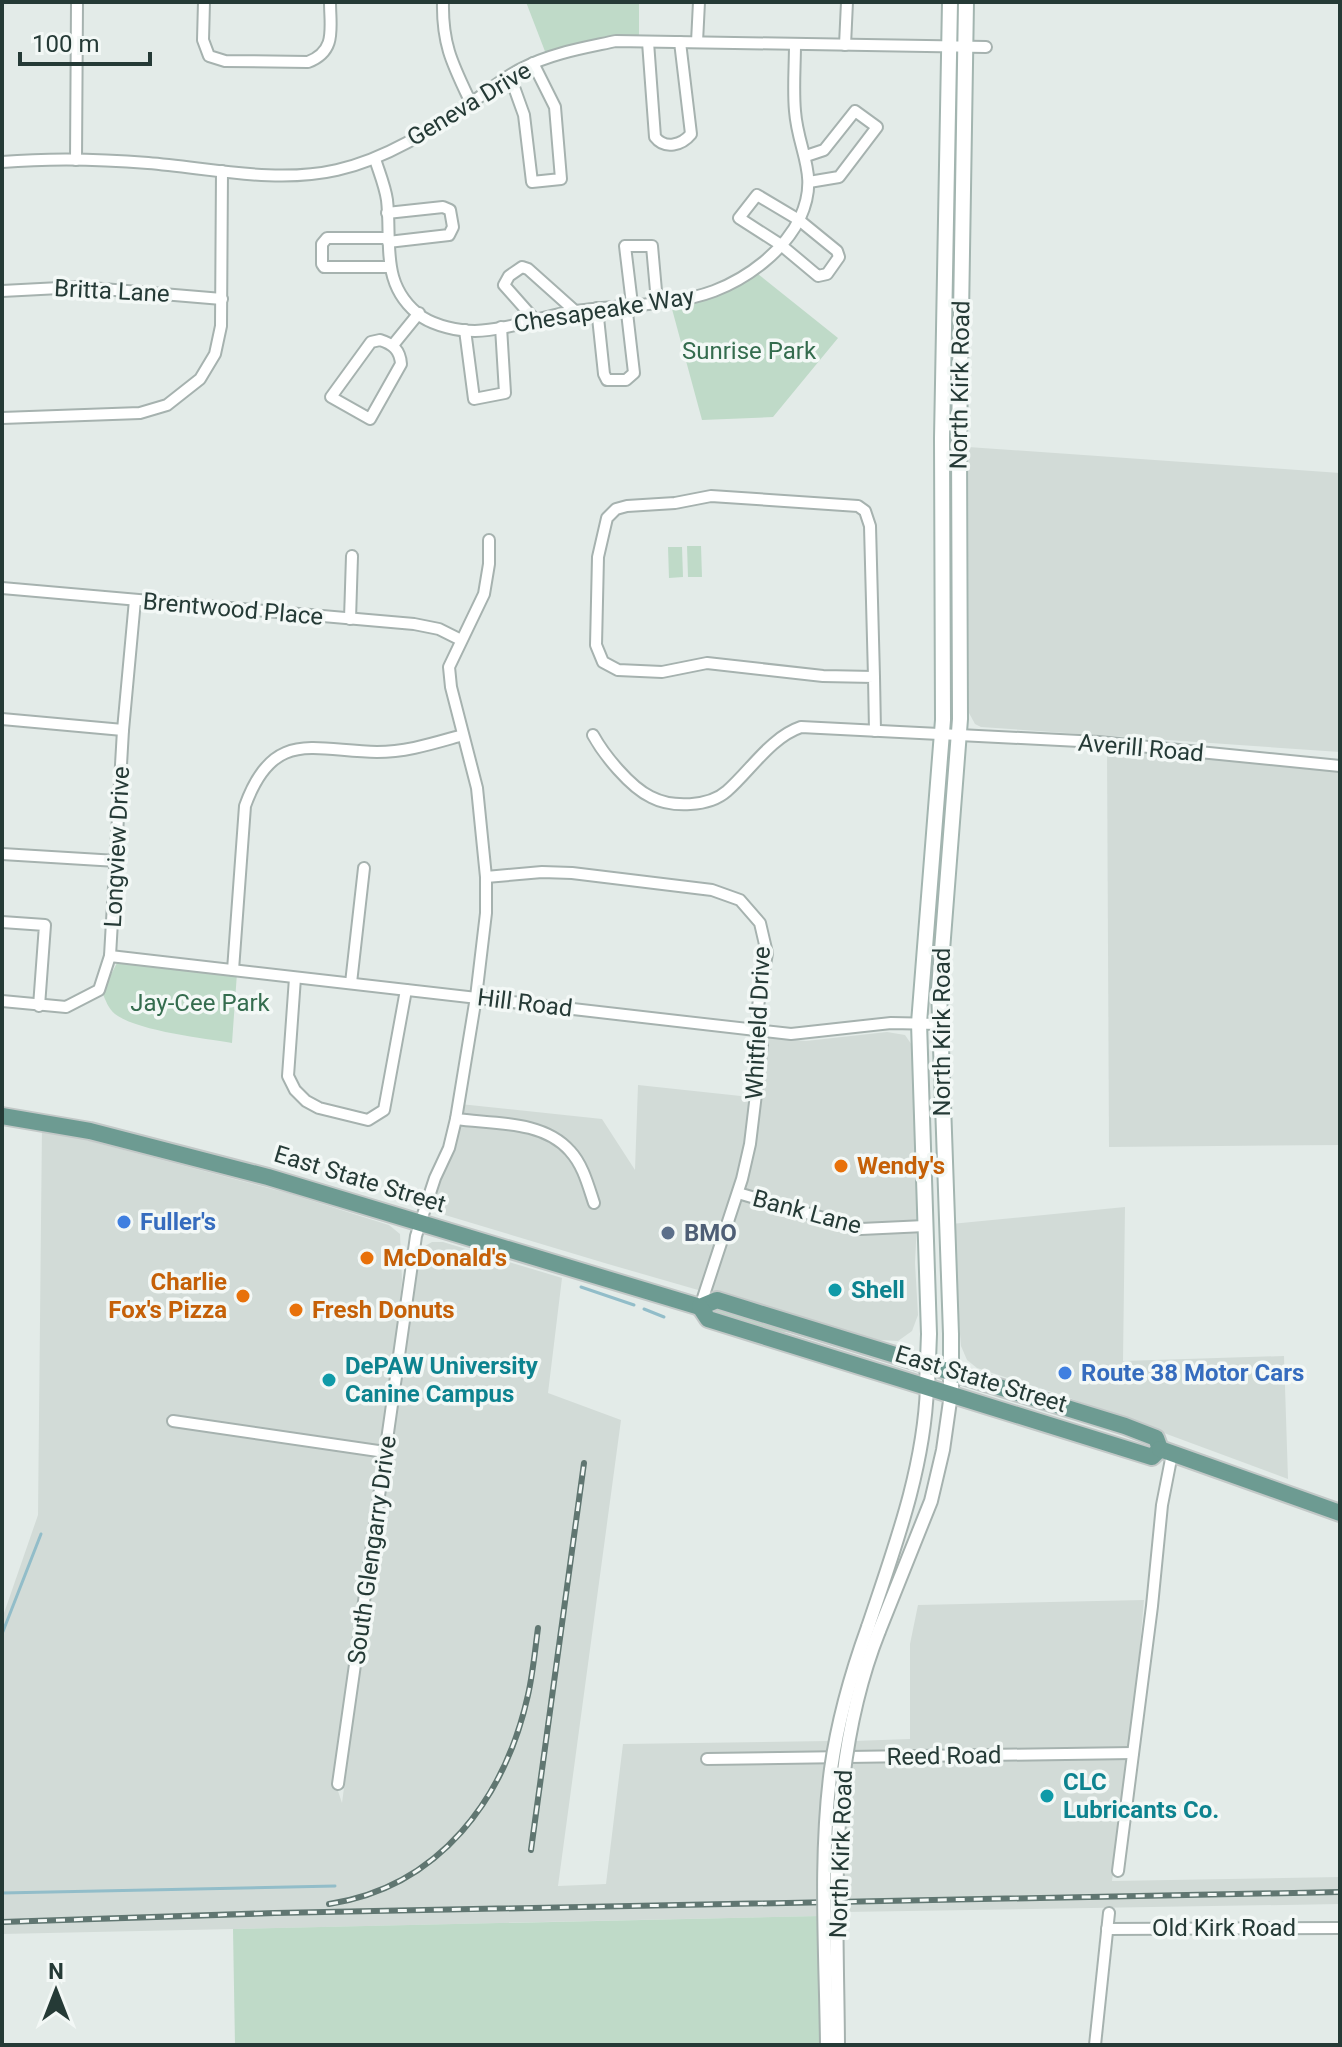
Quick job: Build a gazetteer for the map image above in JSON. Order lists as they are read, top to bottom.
{
  "streets": {
    "main road": ["North Kirk Road", "East State Street"],
    "street": [
      "Geneva Drive",
      "Britta Lane",
      "Chesapeake Way",
      "Brentwood Place",
      "Averill Road",
      "Longview Drive",
      "Hill Road",
      "Whitfield Drive",
      "Bank Lane",
      "South Glengarry Drive",
      "Reed Road",
      "Old Kirk Road"
    ]
  },
  "crossings": [
    ["Geneva Drive", "Chesapeake Way"],
    ["Geneva Drive", "North Kirk Road"],
    ["North Kirk Road", "Averill Road"],
    ["North Kirk Road", "Hill Road"],
    ["North Kirk Road", "East State Street"],
    ["North Kirk Road", "Bank Lane"],
    ["Brentwood Place", "Longview Drive"],
    ["Brentwood Place", "South Glengarry Drive"],
    ["Longview Drive", "Hill Road"],
    ["Hill Road", "Whitfield Drive"],
    ["Hill Road", "South Glengarry Drive"],
    ["Whitfield Drive", "East State Street"],
    ["Whitfield Drive", "Bank Lane"],
    ["Whitfield Drive", "South Glengarry Drive"],
    ["East State Street", "South Glengarry Drive"]
  ],
  "parks": ["Sunrise Park", "Jay-Cee Park"],
  "places": [
    "Wendy's",
    "Fuller's",
    "BMO",
    "McDonald's",
    "Shell",
    "Charlie Fox's Pizza",
    "Fresh Donuts",
    "Route 38 Motor Cars",
    "DePAW University Canine Campus",
    "CLC Lubricants Co."
  ],
  "scale_bar": "100 m",
  "north": "top"
}
